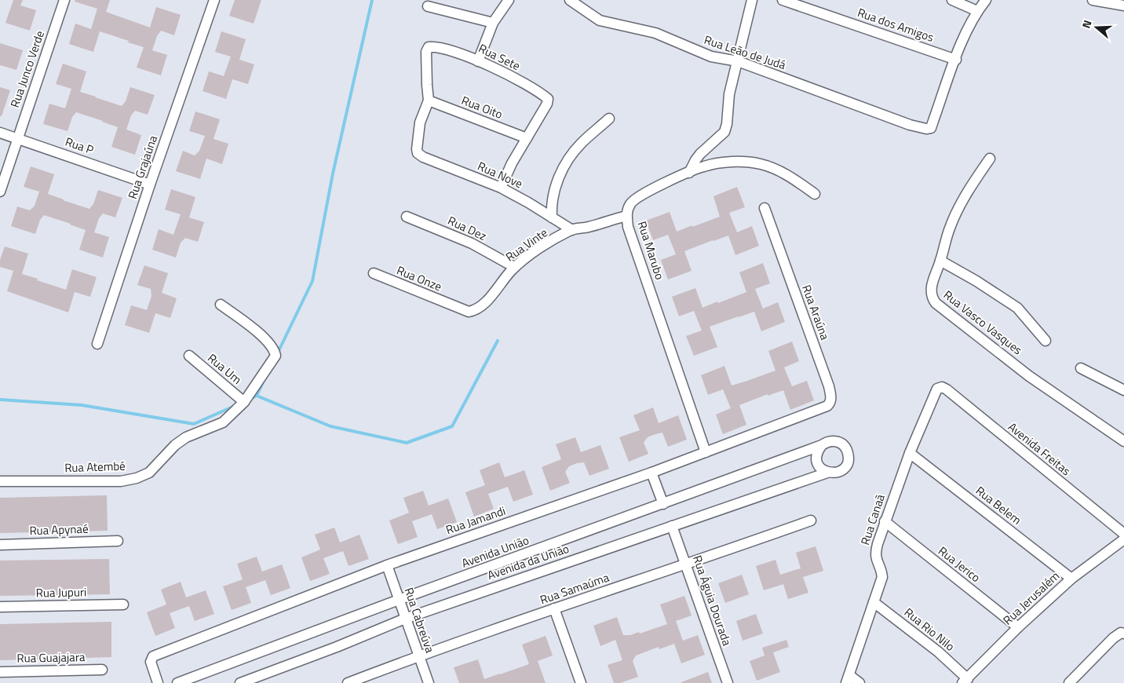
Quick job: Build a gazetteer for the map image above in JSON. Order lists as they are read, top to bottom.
{
  "streets": {
    "street": [
      "Rua dos Amigos",
      "Rua Leão de Judá",
      "Rua Sete",
      "Rua Junco Verde",
      "Rua Oito",
      "Rua P",
      "Rua Grajaúna",
      "Rua Nove",
      "Rua Dez",
      "Rua Vinte",
      "Rua Marubo",
      "Rua Onze",
      "Rua Araúna",
      "Rua Vasco Vasques",
      "Rua Um",
      "Avenida Freitas",
      "Rua Atembé",
      "Rua Belem",
      "Rua Canaã",
      "Rua Jamandi",
      "Rua Apynaé",
      "Avenida União",
      "Avenida da União",
      "Rua Jerico",
      "Rua Samaúma",
      "Rua Jupuri",
      "Rua Jerusalém",
      "Rua Águia Dourada",
      "Rua Cabreúva",
      "Rua Rio Nilo",
      "Rua Guajajara"
    ]
  },
  "crossings": [
    ["Rua dos Amigos", "Rua Leão de Judá"],
    ["Rua Sete", "Rua Oito"],
    ["Rua Sete", "Rua Nove"],
    ["Rua Junco Verde", "Rua P"],
    ["Rua Oito", "Rua Nove"],
    ["Rua P", "Rua Grajaúna"],
    ["Rua Nove", "Rua Vinte"],
    ["Rua Dez", "Rua Vinte"],
    ["Rua Vinte", "Rua Marubo"],
    ["Rua Vinte", "Rua Onze"],
    ["Rua Marubo", "Rua Jamandi"],
    ["Rua Araúna", "Rua Jamandi"],
    ["Rua Um", "Rua Atembé"],
    ["Avenida Freitas", "Rua Canaã"],
    ["Rua Belem", "Rua Canaã"],
    ["Rua Belem", "Rua Jerusalém"],
    ["Rua Canaã", "Rua Jerico"],
    ["Rua Canaã", "Rua Rio Nilo"],
    ["Rua Jamandi", "Rua Cabreúva"],
    ["Avenida União", "Avenida da União"],
    ["Avenida União", "Rua Cabreúva"],
    ["Avenida da União", "Rua Águia Dourada"],
    ["Avenida da União", "Rua Cabreúva"],
    ["Rua Jerico", "Rua Jerusalém"],
    ["Rua Samaúma", "Rua Águia Dourada"],
    ["Rua Samaúma", "Rua Cabreúva"],
    ["Rua Jerusalém", "Rua Rio Nilo"]
  ],
  "north": "left"
}
